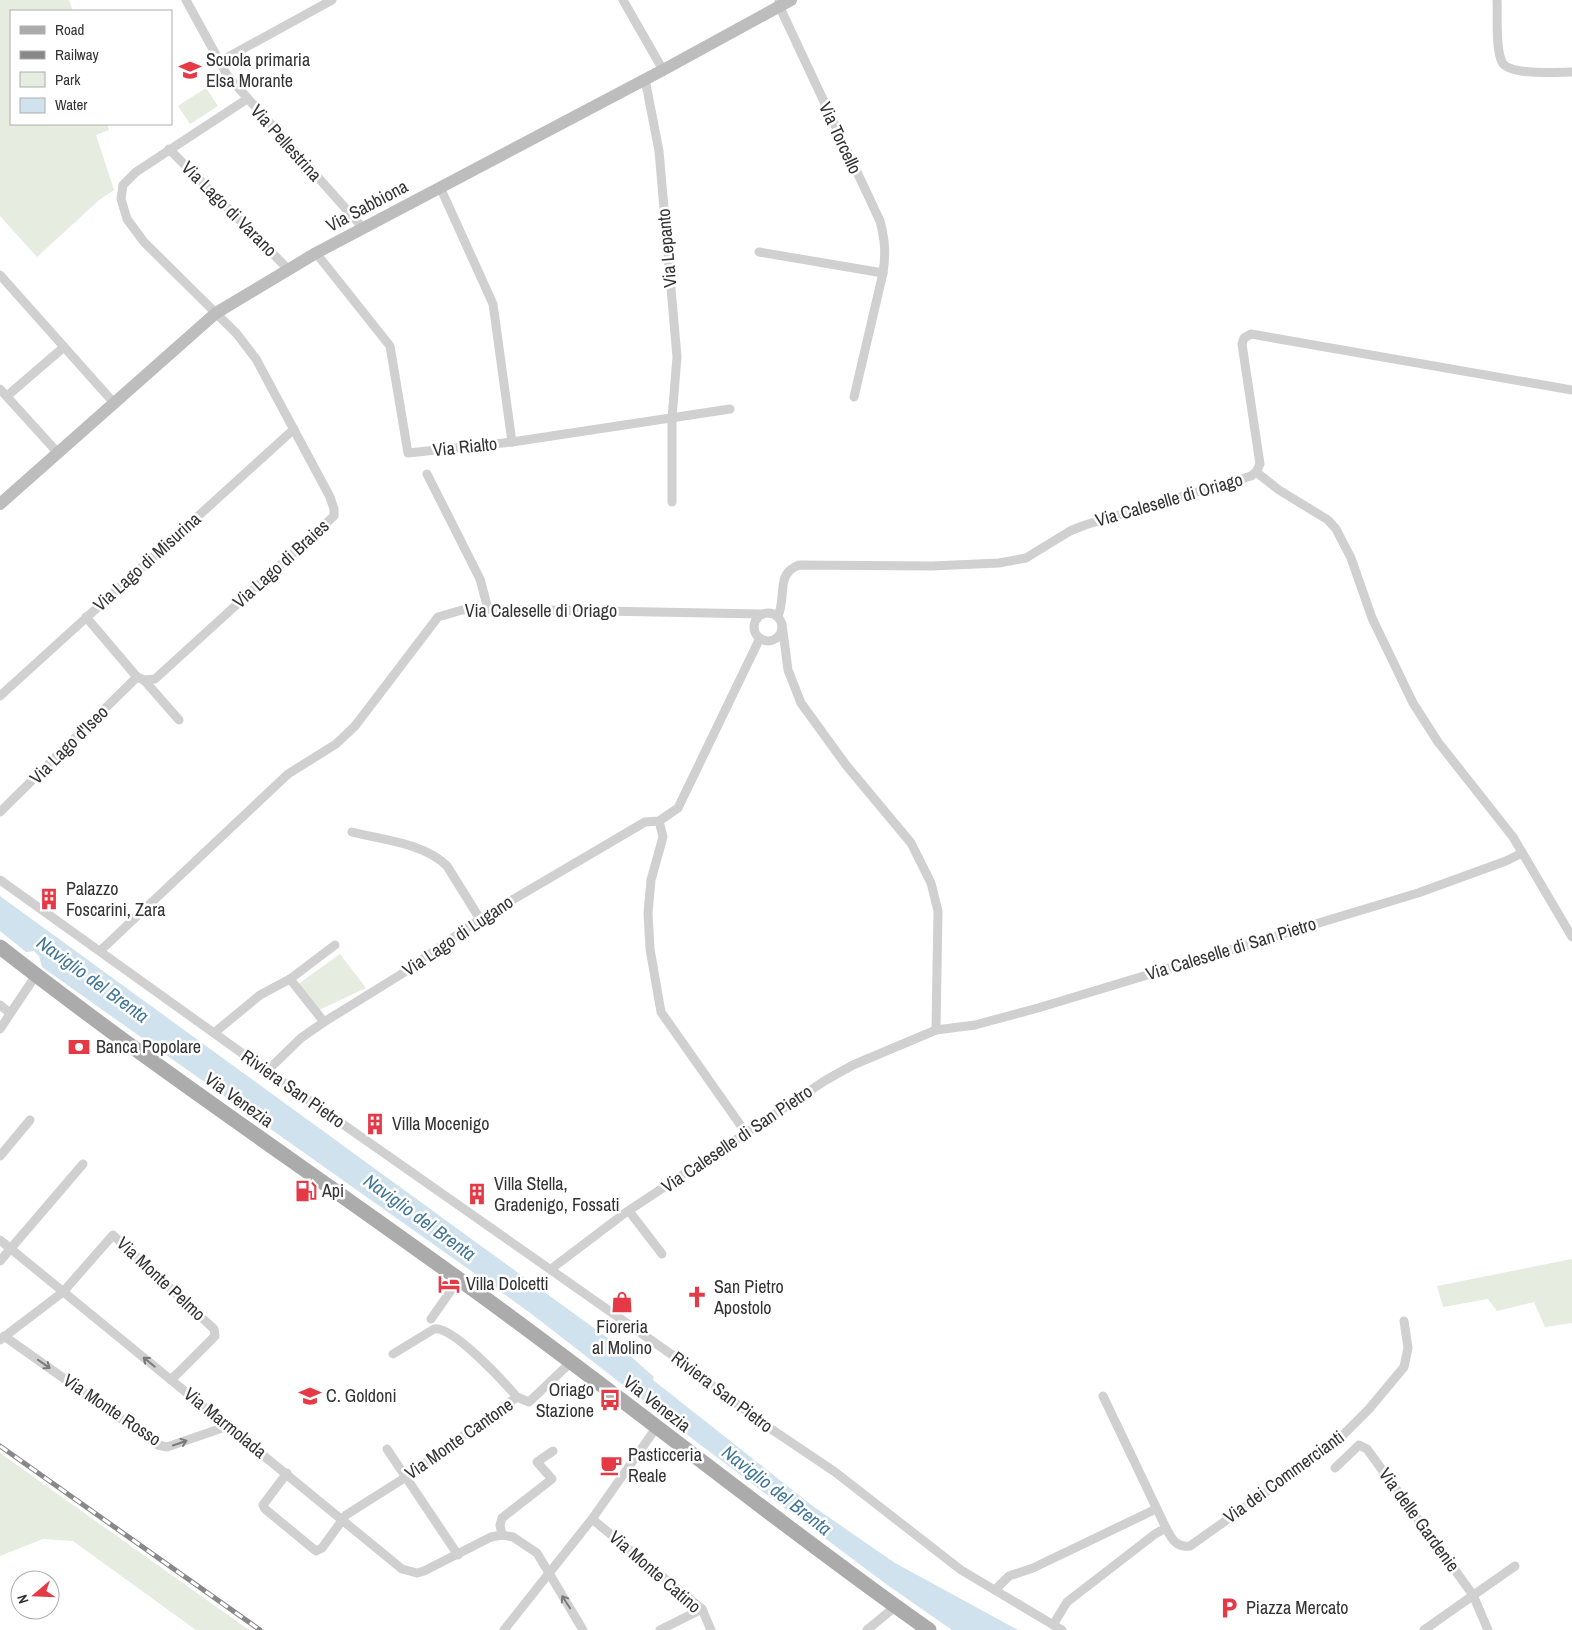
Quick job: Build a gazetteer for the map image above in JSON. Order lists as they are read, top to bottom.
{
  "streets": {
    "main road": ["Via Venezia"],
    "street": [
      "Via Torcello",
      "Via Pellestrina",
      "Via Sabbiona",
      "Via Lago di Varano",
      "Via Lepanto",
      "Via Rialto",
      "Via Caleselle di Oriago",
      "Via Lago di Misurina",
      "Via Lago di Braies",
      "Via Lago d'Iseo",
      "Via Lago di Lugano",
      "Via Caleselle di San Pietro",
      "Riviera San Pietro",
      "Via Monte Pelmo",
      "Via Monte Rosso",
      "Via Marmolada",
      "Via Monte Cantone",
      "Via dei Commercianti",
      "Via delle Gardenie",
      "Via Monte Catino"
    ]
  },
  "crossings": [
    ["Via Torcello", "Via Sabbiona"],
    ["Via Pellestrina", "Via Sabbiona"],
    ["Via Pellestrina", "Via Lago di Braies"],
    ["Via Sabbiona", "Via Lago di Varano"],
    ["Via Sabbiona", "Via Lepanto"],
    ["Via Sabbiona", "Via Rialto"],
    ["Via Sabbiona", "Via Lago di Braies"],
    ["Via Lago di Varano", "Via Lago di Braies"],
    ["Via Caleselle di Oriago", "Via Lago di Lugano"],
    ["Via Caleselle di Oriago", "Riviera San Pietro"],
    ["Via Lago di Misurina", "Via Lago di Braies"],
    ["Via Lago di Braies", "Via Lago d'Iseo"],
    ["Via Lago di Lugano", "Riviera San Pietro"],
    ["Via Caleselle di San Pietro", "Riviera San Pietro"],
    ["Via Venezia", "Via Monte Cantone"],
    ["Via Monte Pelmo", "Via Monte Rosso"],
    ["Via Monte Pelmo", "Via Marmolada"],
    ["Via Monte Rosso", "Via Marmolada"],
    ["Via Marmolada", "Via Monte Cantone"]
  ],
  "one_way": ["Via Monte Rosso"],
  "water": ["Naviglio del Brenta"],
  "places": {
    "school or university": ["Scuola primaria Elsa Morante", "C. Goldoni"],
    "building": ["Palazzo Foscarini, Zara", "Villa Mocenigo", "Villa Stella, Gradenigo, Fossati"],
    "bank": ["Banca Popolare"],
    "fuel station": ["Api"],
    "hotel": ["Villa Dolcetti"],
    "church": ["San Pietro Apostolo"],
    "shop": ["Fioreria al Molino"],
    "bus stop": ["Oriago Stazione"],
    "cafe": ["Pasticceria Reale"],
    "parking": ["Piazza Mercato"]
  },
  "legend": [
    "Road",
    "Railway",
    "Park",
    "Water"
  ],
  "north": "left"
}
